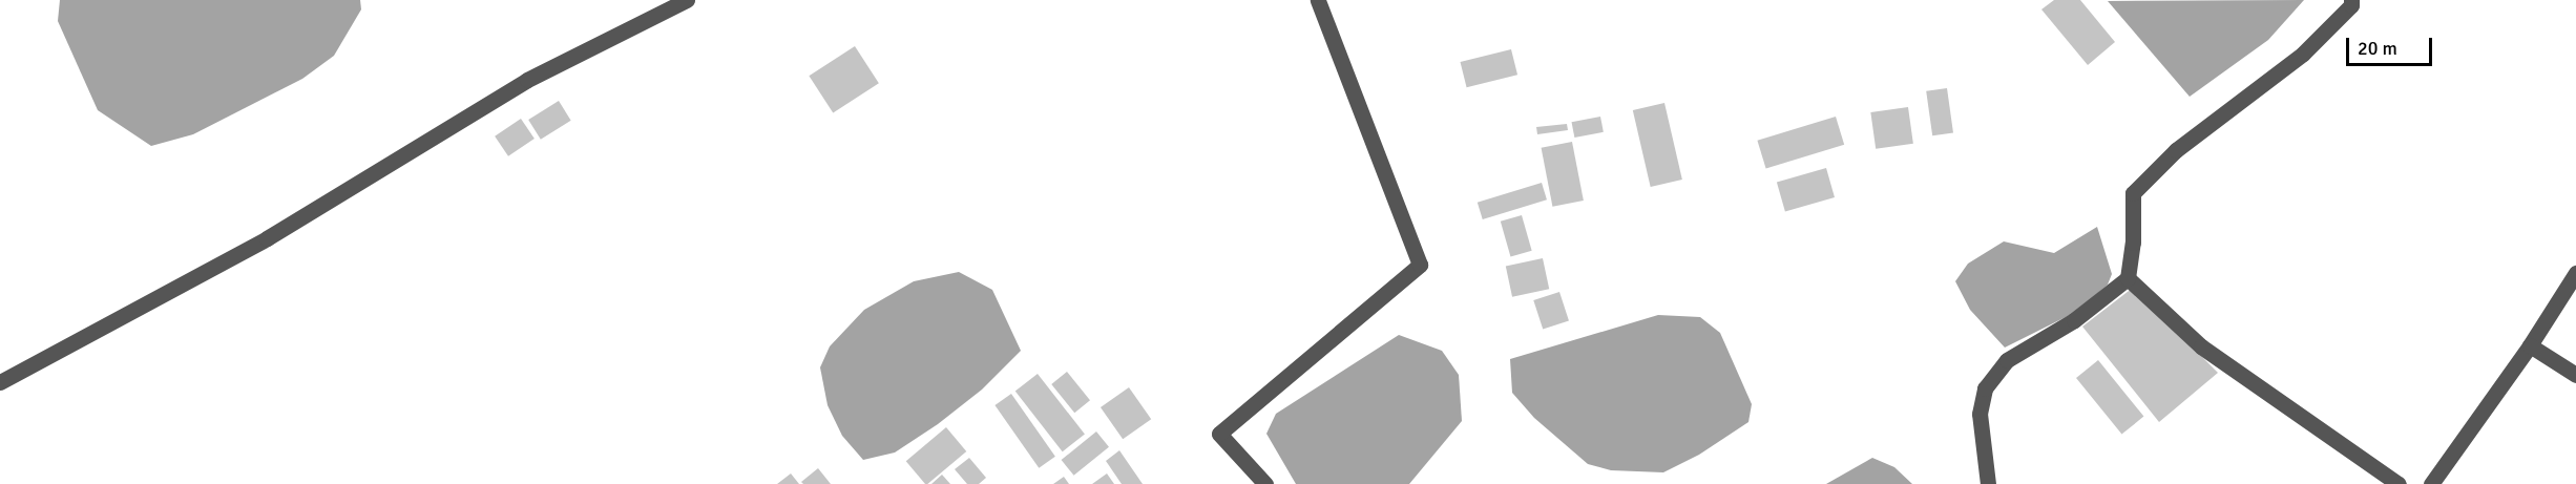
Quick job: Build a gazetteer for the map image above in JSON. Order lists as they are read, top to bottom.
{
  "scale_bar": "20 m"
}
